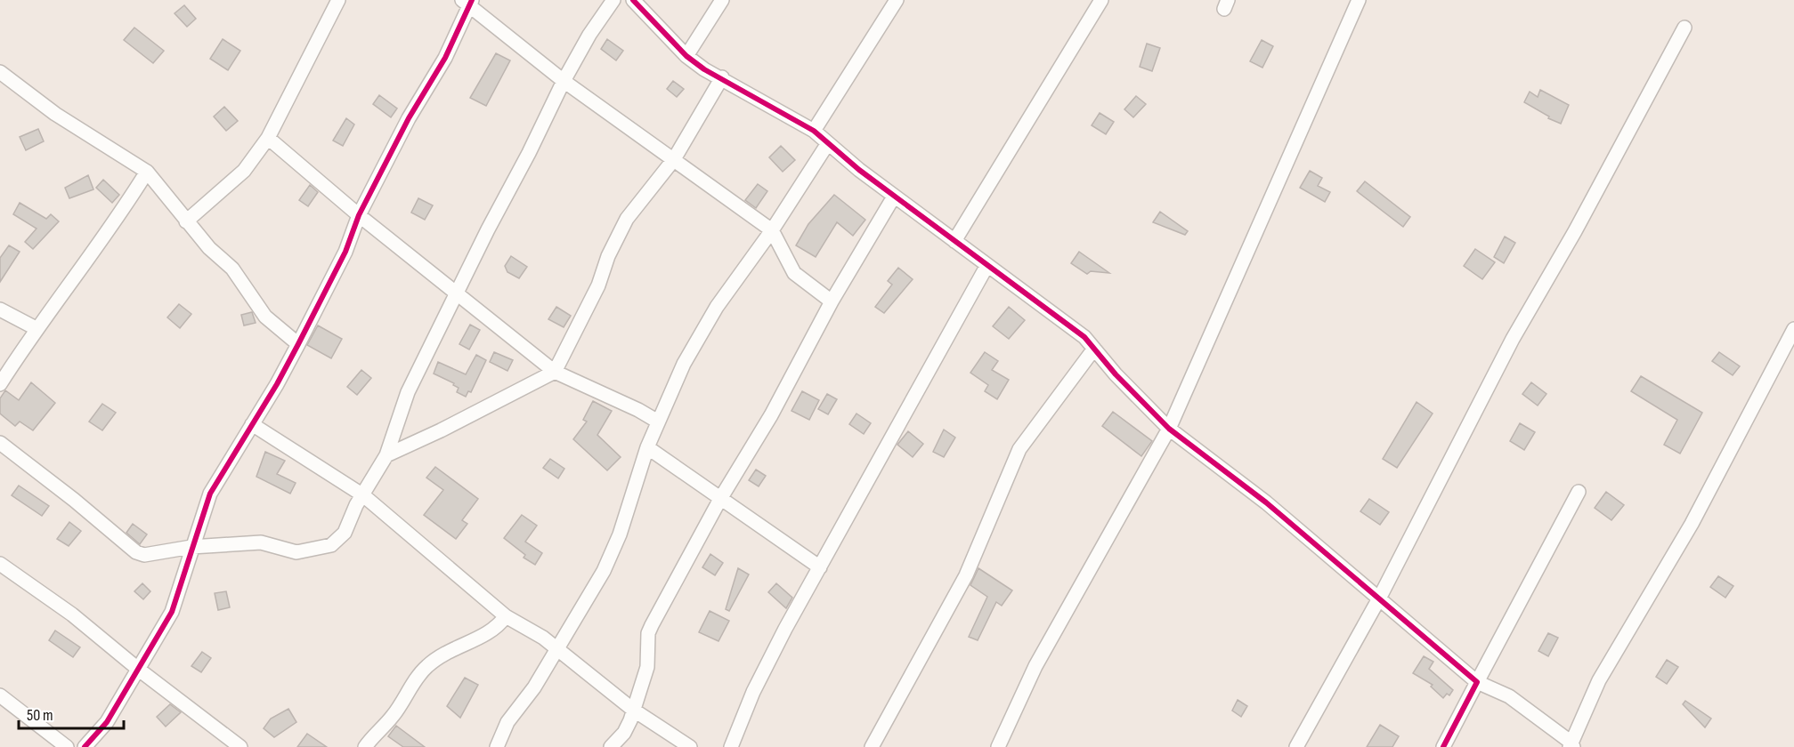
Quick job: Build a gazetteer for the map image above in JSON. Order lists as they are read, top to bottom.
{
  "scale_bar": "50 m"
}
